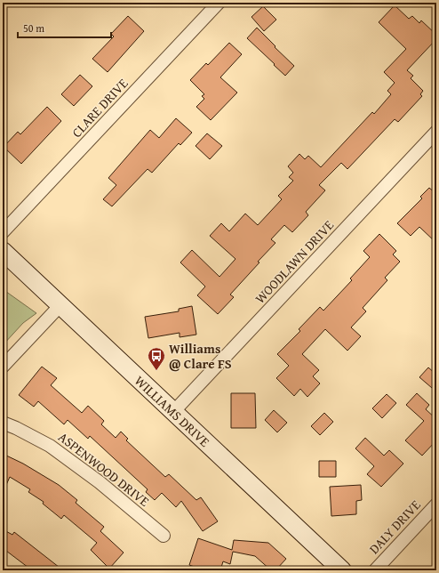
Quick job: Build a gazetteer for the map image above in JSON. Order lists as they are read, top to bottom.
{
  "streets": {
    "street": [
      "CLARE DRIVE",
      "WOODLAWN DRIVE",
      "WILLIAMS DRIVE",
      "ASPENWOOD DRIVE",
      "DALY DRIVE"
    ]
  },
  "crossings": [
    ["WOODLAWN DRIVE", "WILLIAMS DRIVE"]
  ],
  "places": {
    "bus stop": ["Williams @ Clare FS"]
  },
  "scale_bar": "50 m"
}
